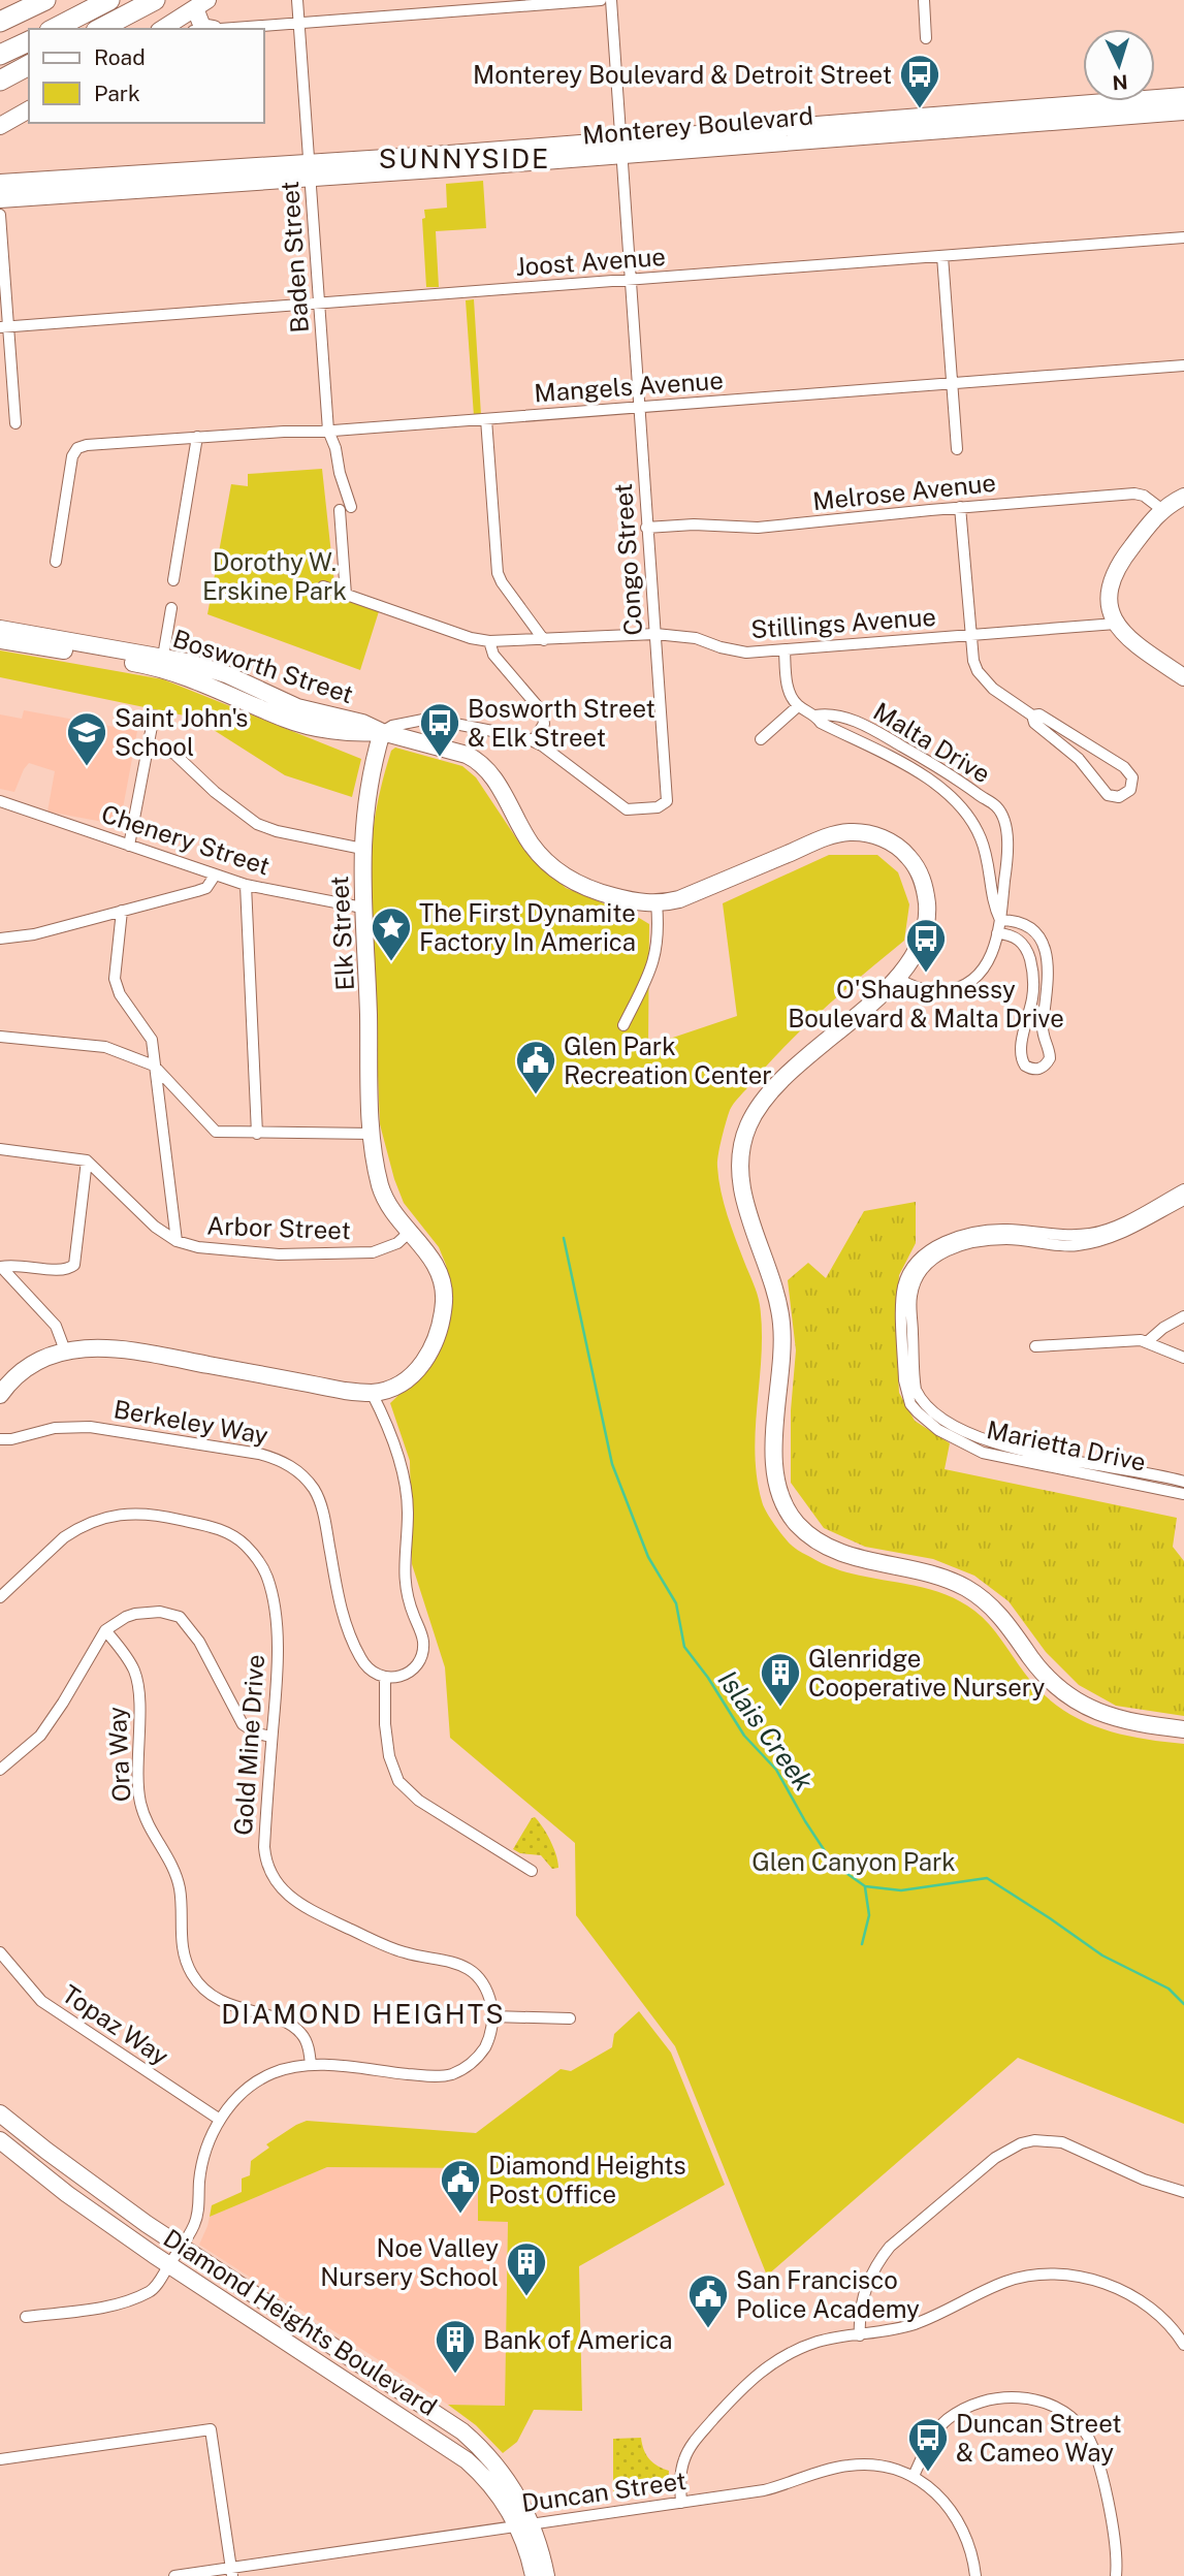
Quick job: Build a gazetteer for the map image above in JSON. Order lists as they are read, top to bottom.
{
  "streets": {
    "main road": [
      "Monterey Boulevard",
      "Bosworth Street",
      "Elk Street",
      "Diamond Heights Boulevard"
    ],
    "street": [
      "Baden Street",
      "Joost Avenue",
      "Mangels Avenue",
      "Melrose Avenue",
      "Congo Street",
      "Stillings Avenue",
      "Malta Drive",
      "Chenery Street",
      "Arbor Street",
      "Berkeley Way",
      "Marietta Drive",
      "Gold Mine Drive",
      "Ora Way",
      "Topaz Way",
      "Duncan Street"
    ]
  },
  "crossings": [
    ["Monterey Boulevard", "Baden Street"],
    ["Monterey Boulevard", "Congo Street"],
    ["Baden Street", "Joost Avenue"],
    ["Baden Street", "Mangels Avenue"],
    ["Baden Street", "Stillings Avenue"],
    ["Joost Avenue", "Congo Street"],
    ["Mangels Avenue", "Congo Street"],
    ["Melrose Avenue", "Congo Street"],
    ["Congo Street", "Stillings Avenue"],
    ["Congo Street", "Bosworth Street"],
    ["Congo Street", "Elk Street"],
    ["Bosworth Street", "Elk Street"],
    ["Chenery Street", "Elk Street"],
    ["Diamond Heights Boulevard", "Duncan Street"]
  ],
  "districts": ["SUNNYSIDE", "DIAMOND HEIGHTS"],
  "water": ["Islais Creek"],
  "parks": ["Dorothy W. Erskine Park", "Glen Canyon Park"],
  "places": {
    "bus stop": [
      "Monterey Boulevard & Detroit Street",
      "Bosworth Street & Elk Street",
      "O'Shaughnessy Boulevard & Malta Drive",
      "Duncan Street & Cameo Way"
    ],
    "school or university": ["Saint John's School"],
    "place": ["The First Dynamite Factory In America"],
    "public building": ["Glen Park Recreation Center", "Diamond Heights Post Office", "San Francisco Police Academy"],
    "building": ["Glenridge Cooperative Nursery", "Noe Valley Nursery School", "Bank of America"]
  },
  "legend": ["Road", "Park"],
  "north": "bottom"
}
